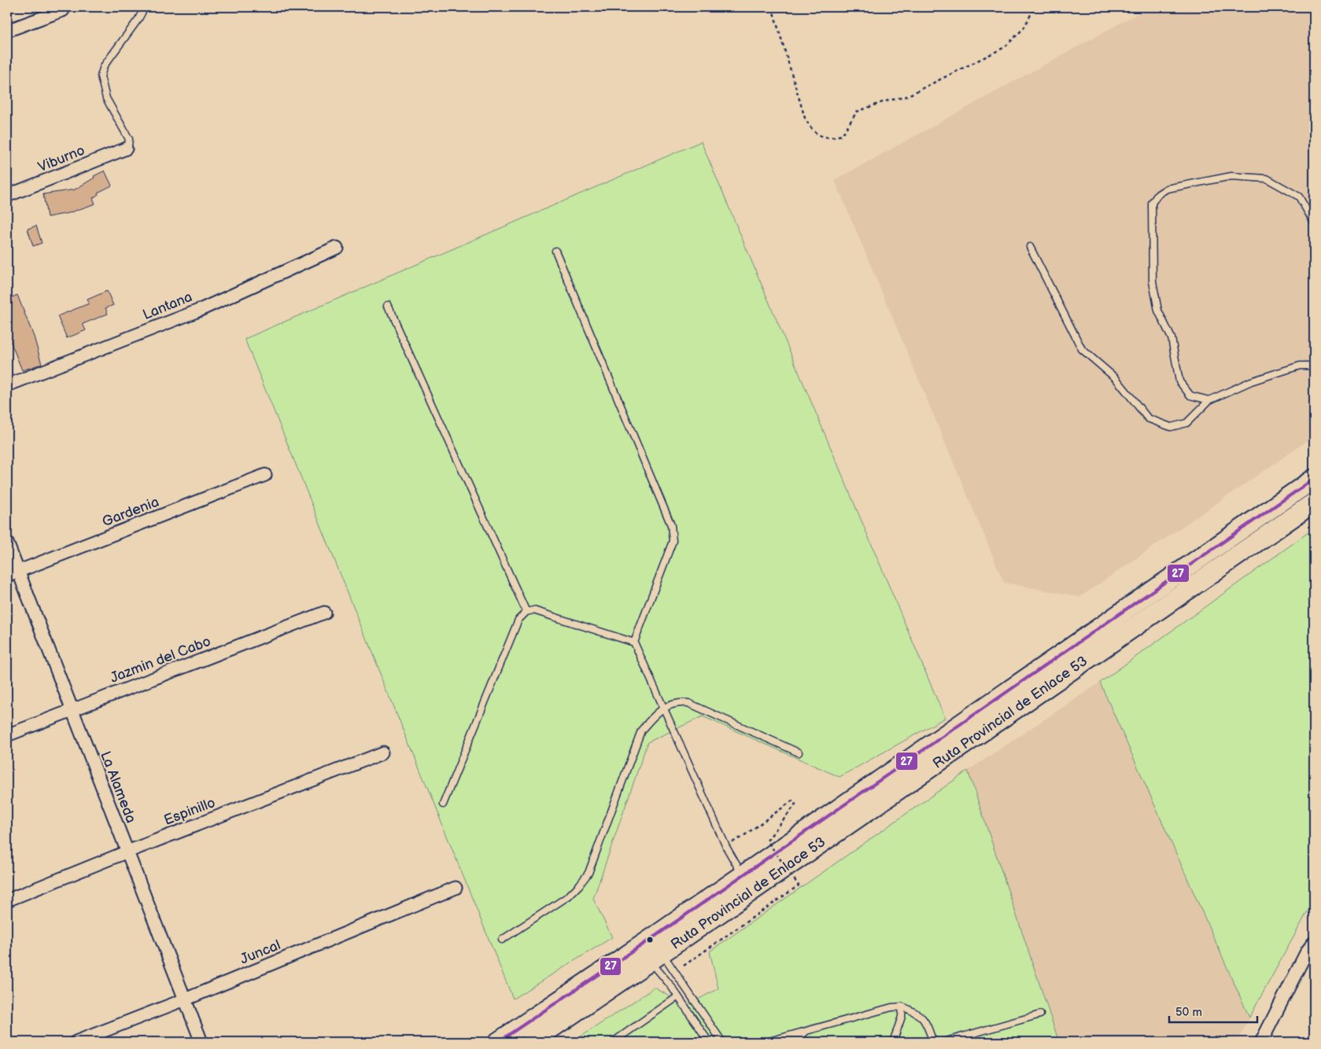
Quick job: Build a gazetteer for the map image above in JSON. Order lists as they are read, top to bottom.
{
  "streets": {
    "main road": ["Ruta Provincial de Enlace 53"],
    "street": [
      "Viburno",
      "Lantana",
      "Gardenia",
      "Jazmin del Cabo",
      "La Alameda",
      "Espinillo",
      "Juncal"
    ]
  },
  "crossings": [
    ["Gardenia", "La Alameda"],
    ["Jazmin del Cabo", "La Alameda"],
    ["La Alameda", "Espinillo"],
    ["La Alameda", "Juncal"]
  ],
  "lines": ["transit line 27"],
  "scale_bar": "50 m"
}
